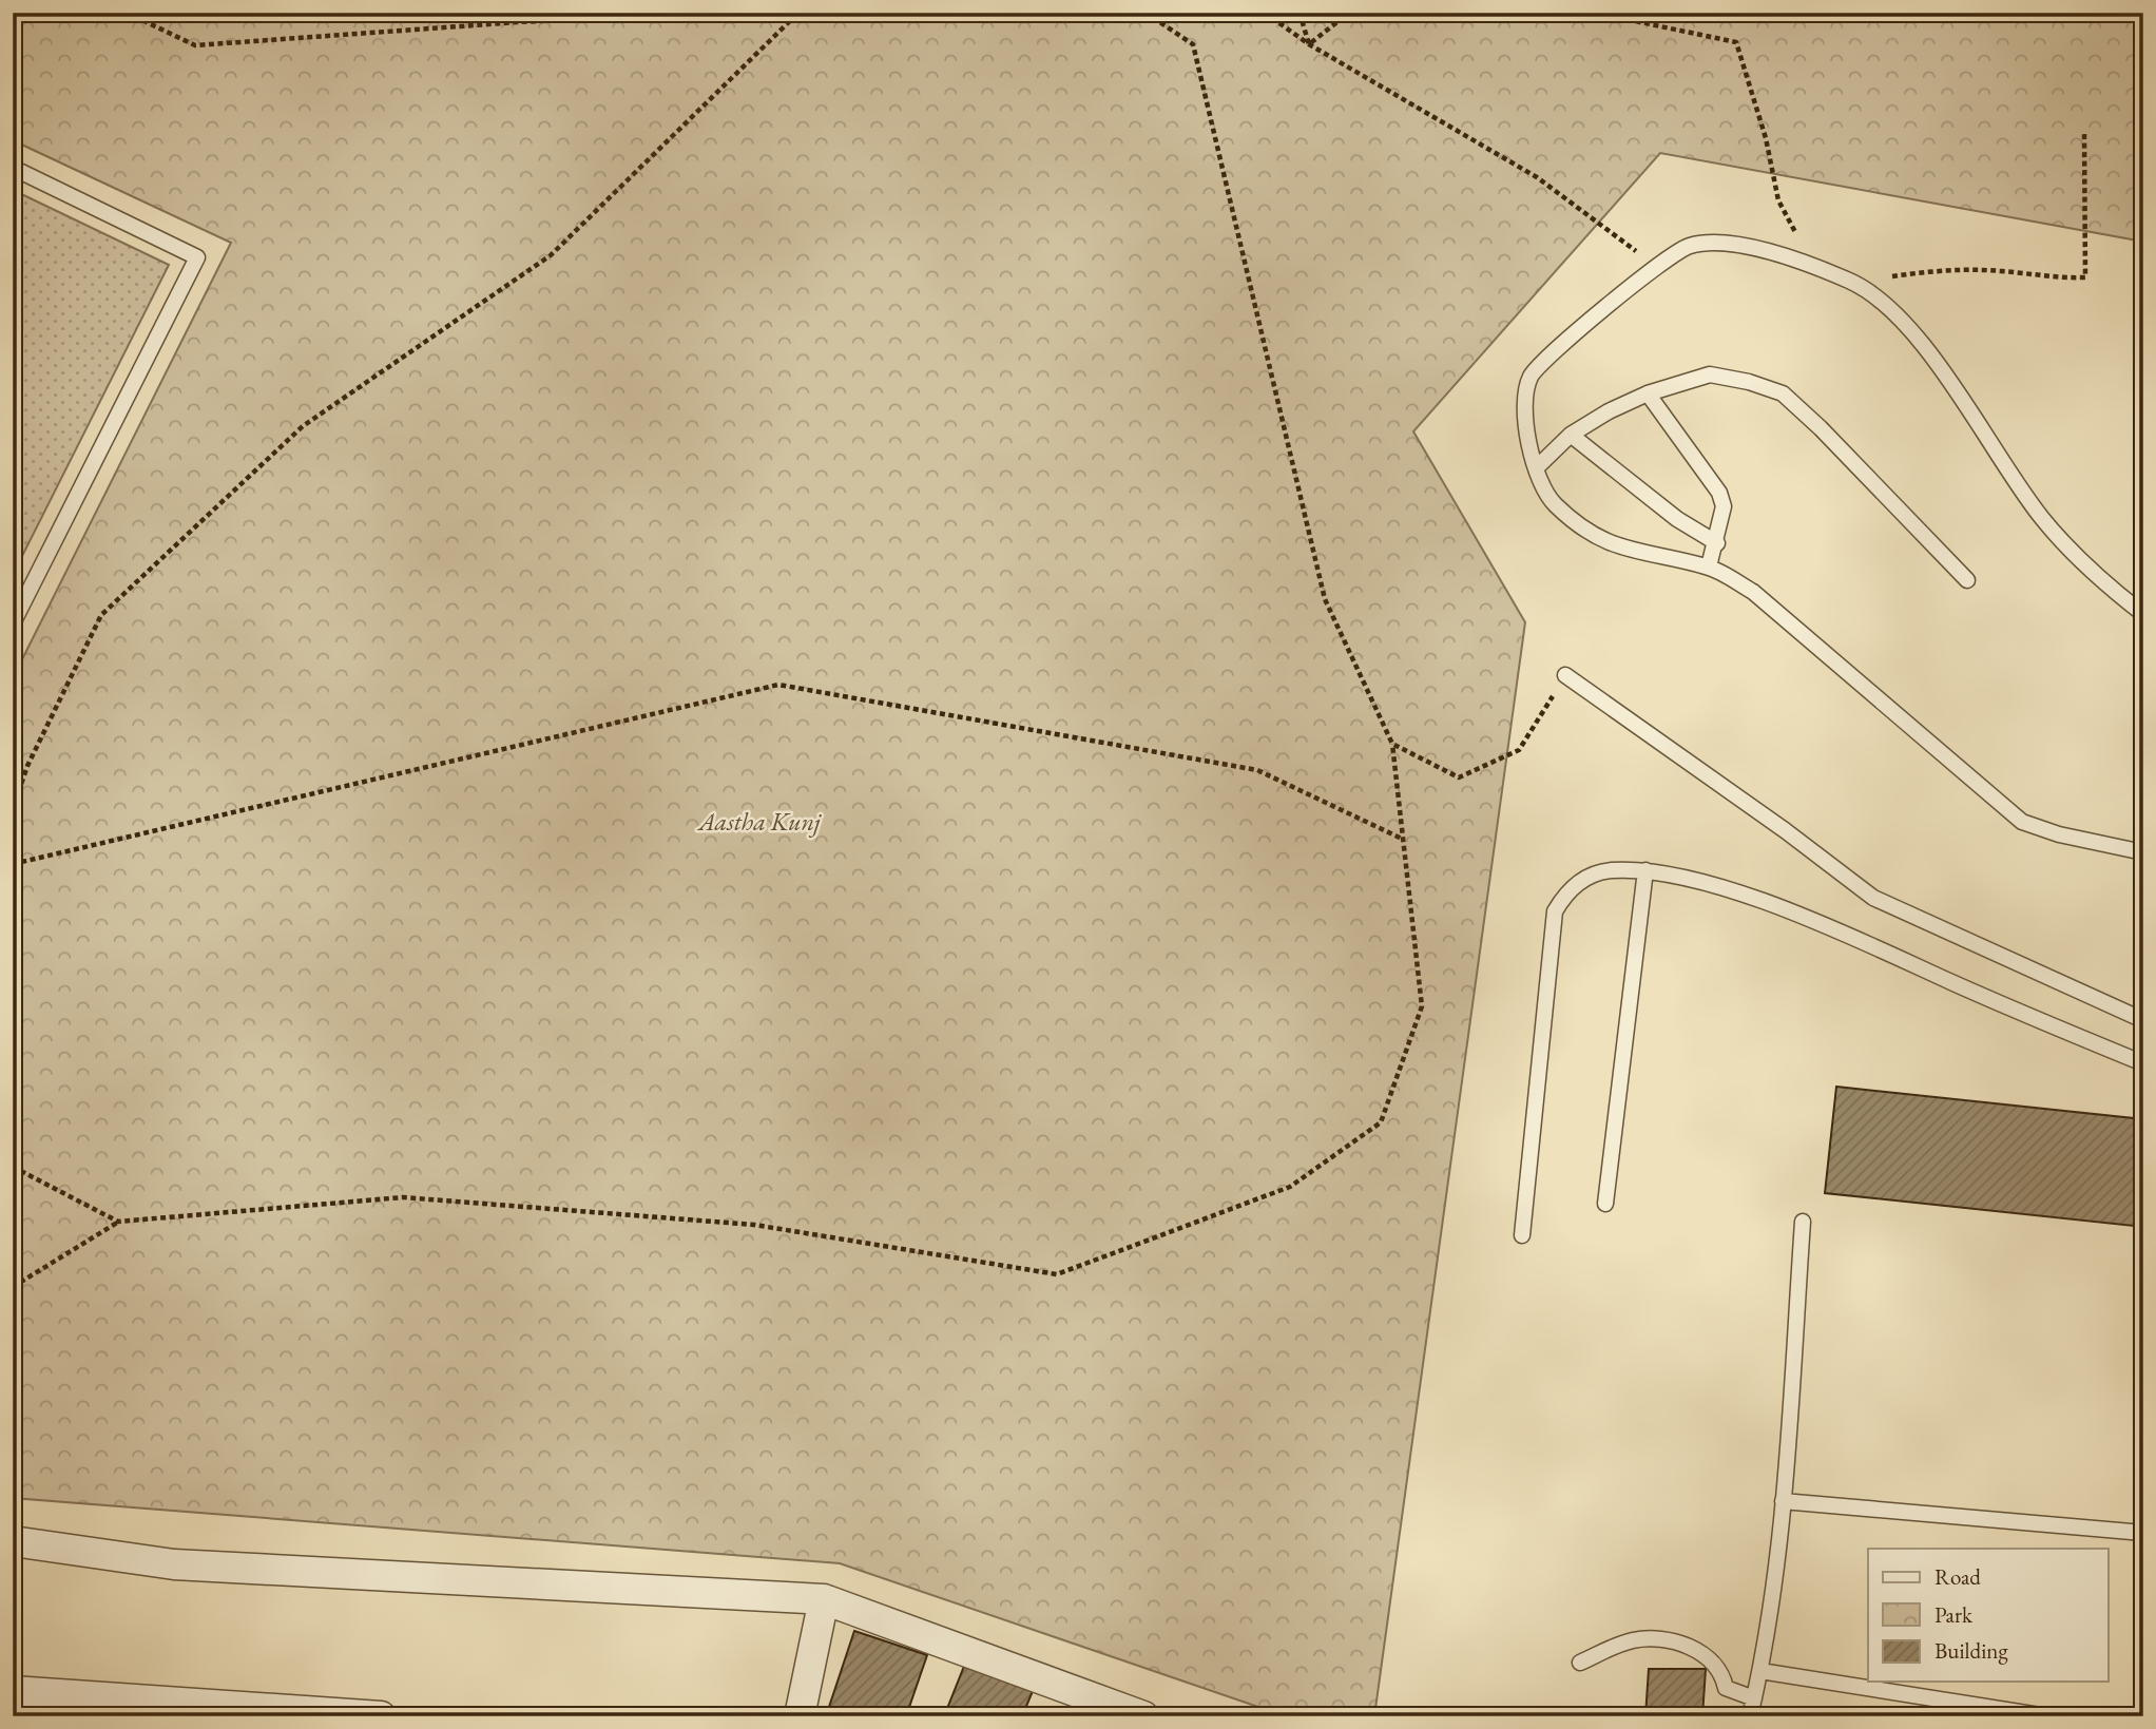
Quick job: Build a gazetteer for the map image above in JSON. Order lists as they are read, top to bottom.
{
  "parks": ["Aastha Kunj"],
  "legend": ["Road", "Park", "Building"]
}
